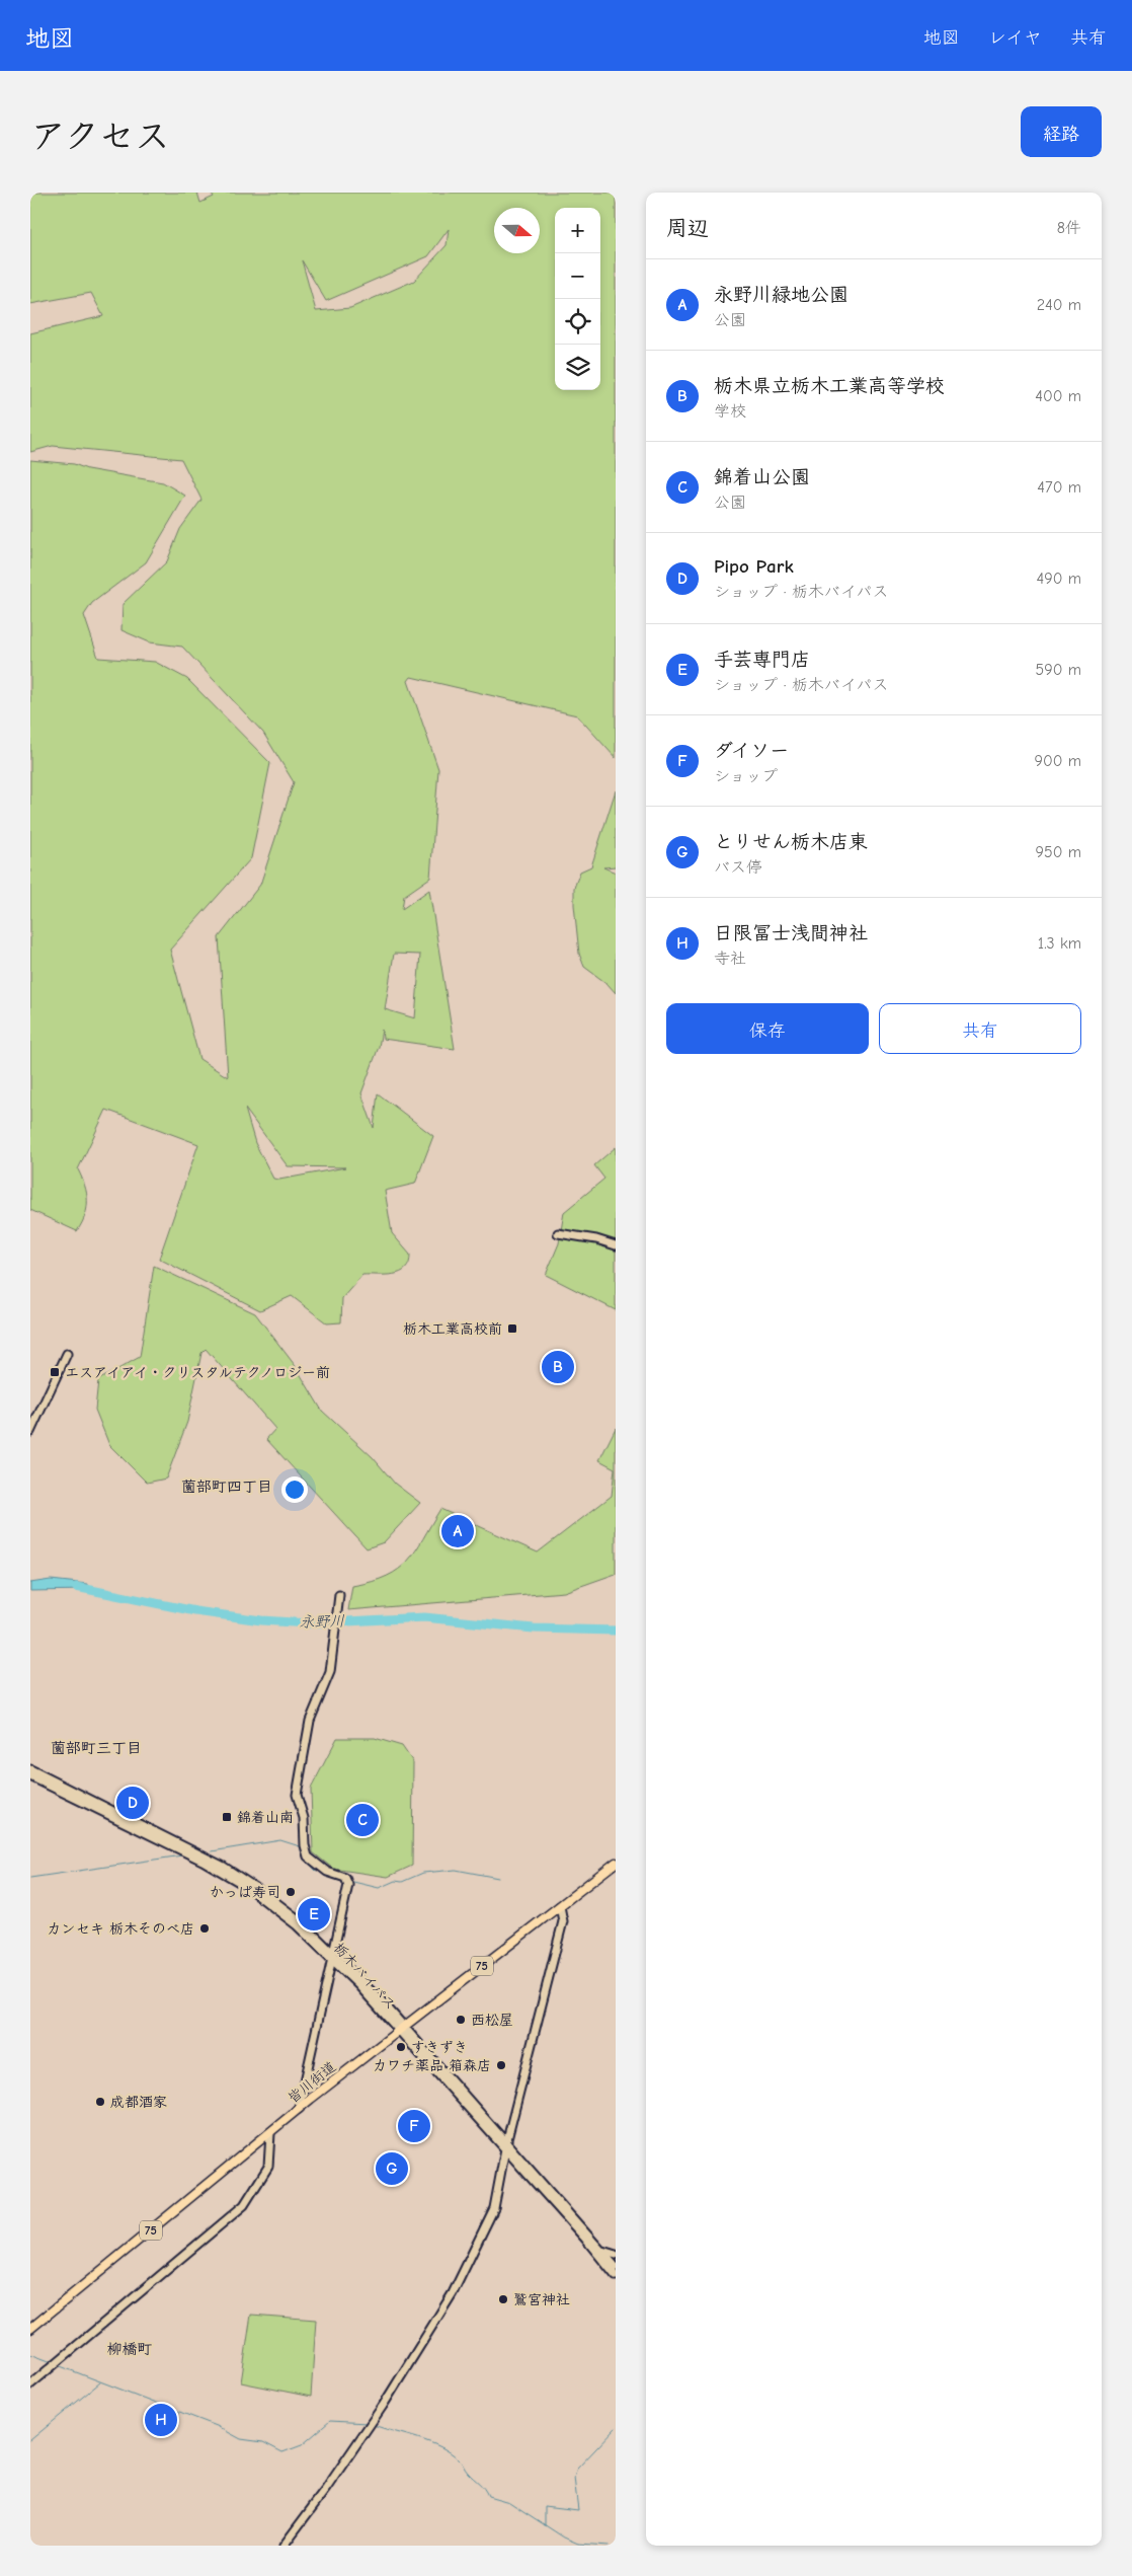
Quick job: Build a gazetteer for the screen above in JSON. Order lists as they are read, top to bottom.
{
  "streets": {
    "main road": ["75", "皆川街道"],
    "street": ["栃木バイパス"]
  },
  "crossings": [
    ["栃木バイパス", "皆川街道"]
  ],
  "districts": ["薗部町四丁目", "薗部町三丁目", "柳橋町"],
  "water": ["永野川"],
  "places": {
    "transit": ["栃木工業高校前", "エスアイアイ・クリスタルテクノロジー前", "錦着山南"],
    "other": [
      "かっぱ寿司",
      "カンセキ 栃木そのべ店",
      "西松屋",
      "すきずき",
      "カワチ薬品 箱森店",
      "成都酒家",
      "鷲宮神社"
    ]
  },
  "north": "right",
  "page": {
    "header": "地図",
    "nav": ["地図", "レイヤ", "共有"],
    "title": "アクセス",
    "buttons": [
      "経路",
      ["保存", "共有"]
    ],
    "heading": ["周辺", "8件"],
    "map_buttons": ["+", "−"],
    "list": [
      {
        "mark": "A",
        "name": "永野川緑地公園",
        "note": "公園",
        "value": "240 m"
      },
      {
        "mark": "B",
        "name": "栃木県立栃木工業高等学校",
        "note": "学校",
        "value": "400 m"
      },
      {
        "mark": "C",
        "name": "錦着山公園",
        "note": "公園",
        "value": "470 m"
      },
      {
        "mark": "D",
        "name": "Pipo Park",
        "note": "ショップ · 栃木バイパス",
        "value": "490 m"
      },
      {
        "mark": "E",
        "name": "手芸専門店",
        "note": "ショップ · 栃木バイパス",
        "value": "590 m"
      },
      {
        "mark": "F",
        "name": "ダイソー",
        "note": "ショップ",
        "value": "900 m"
      },
      {
        "mark": "G",
        "name": "とりせん栃木店東",
        "note": "バス停",
        "value": "950 m"
      },
      {
        "mark": "H",
        "name": "日限冨士浅間神社",
        "note": "寺社",
        "value": "1.3 km"
      }
    ],
    "pins": [
      "B",
      "A",
      "D",
      "C",
      "E",
      "F",
      "G",
      "H"
    ]
  }
}
